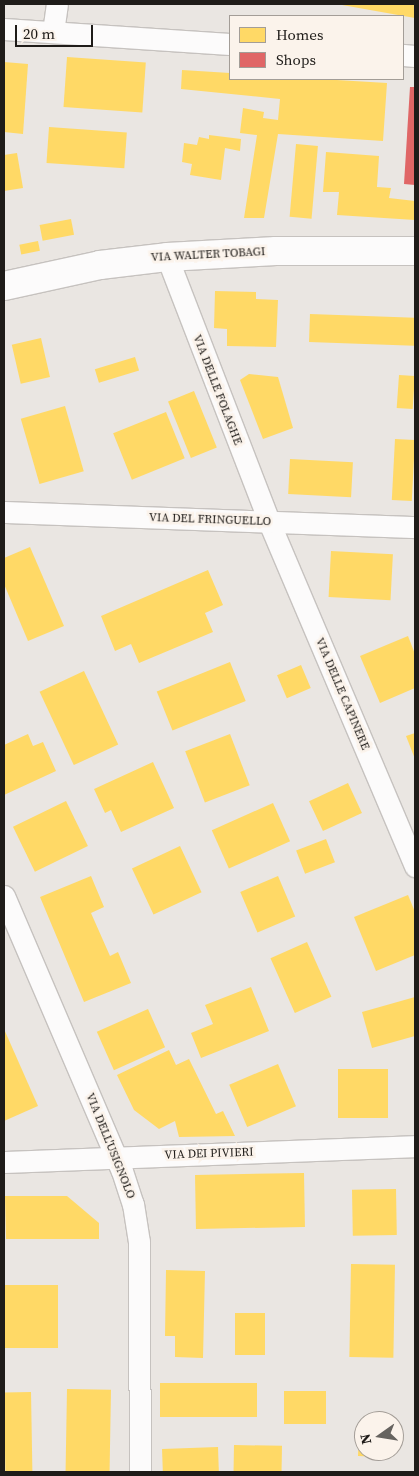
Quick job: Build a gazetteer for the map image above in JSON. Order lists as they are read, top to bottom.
{
  "streets": {
    "street": [
      "VIA WALTER TOBAGI",
      "VIA DELLE FOLAGHE",
      "VIA DEL FRINGUELLO",
      "VIA DELLE CAPINERE",
      "VIA DELL'USIGNOLO",
      "VIA DEI PIVIERI"
    ]
  },
  "crossings": [
    ["VIA WALTER TOBAGI", "VIA DELLE FOLAGHE"],
    ["VIA DELLE FOLAGHE", "VIA DEL FRINGUELLO"],
    ["VIA DELLE FOLAGHE", "VIA DELLE CAPINERE"],
    ["VIA DEL FRINGUELLO", "VIA DELLE CAPINERE"],
    ["VIA DELL'USIGNOLO", "VIA DEI PIVIERI"]
  ],
  "legend": ["Homes", "Shops"],
  "scale_bar": "20 m",
  "north": "left"
}
